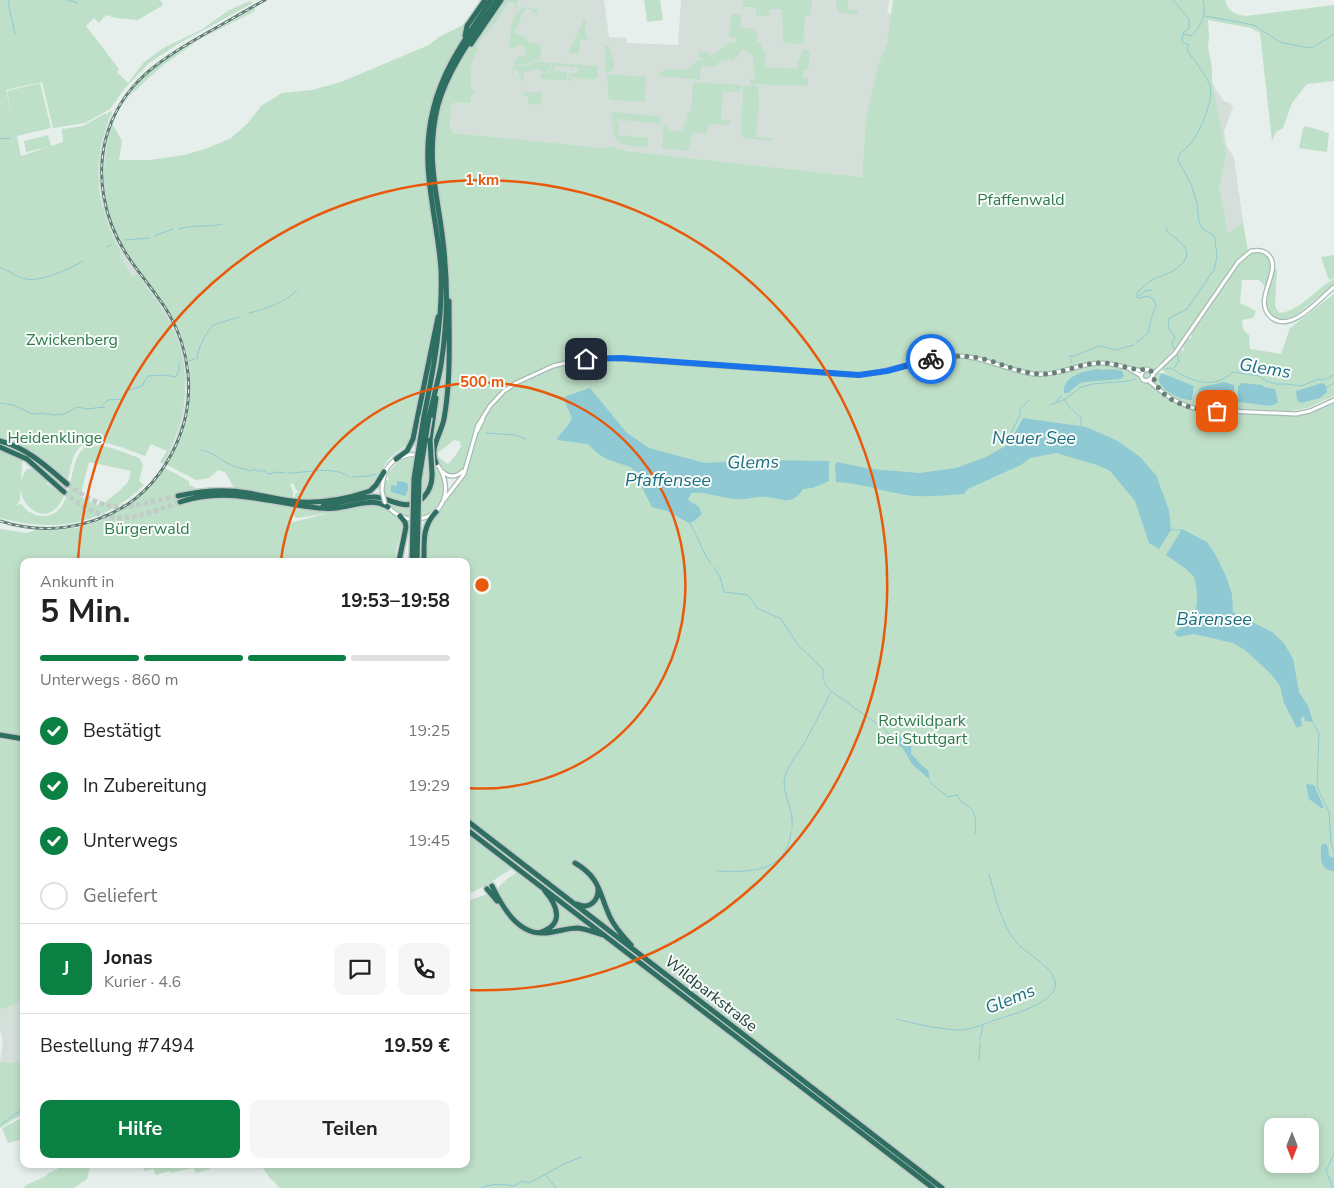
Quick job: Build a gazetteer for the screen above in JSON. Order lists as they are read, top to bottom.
{
  "streets": {
    "highway": ["Wildparkstraße"]
  },
  "water": [
    "Glems",
    "Neuer See",
    "Pfaffensee",
    "Bärensee"
  ],
  "parks": [
    "Pfaffenwald",
    "Zwickenberg",
    "Heidenklinge",
    "Bürgerwald",
    "Rotwildpark bei Stuttgart"
  ],
  "north": "bottom",
  "page": {
    "heading": ["5 Min.", "Ankunft in", "19:53–19:58"],
    "panel": [
      "Jonas",
      "Kurier · 4.6",
      "Bestellung #7494",
      "19.59 €"
    ],
    "bar": "Unterwegs · 860 m",
    "list": [
      ["Bestätigt", "19:25"],
      ["In Zubereitung", "19:29"],
      ["Unterwegs", "19:45"],
      "Geliefert"
    ],
    "round": "J",
    "buttons": ["Hilfe", "Teilen"]
  },
  "rings": ["1 km", "500 m"]
}
